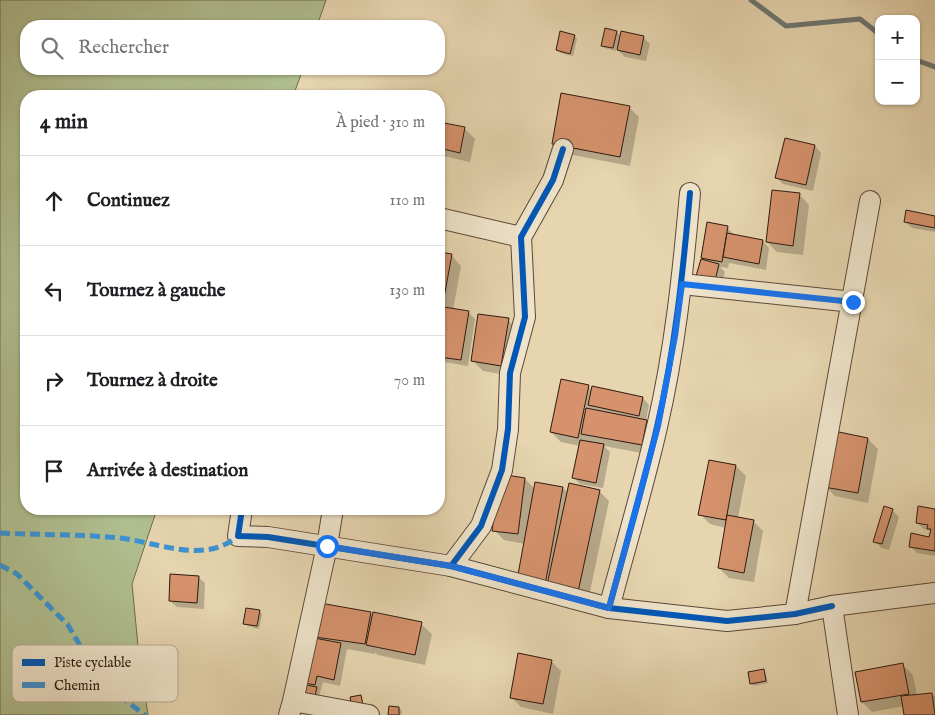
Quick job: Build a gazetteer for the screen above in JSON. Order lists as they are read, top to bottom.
{
  "legend": ["Piste cyclable", "Chemin"],
  "page": {
    "map_buttons": ["+", "−"],
    "search": "Rechercher",
    "heading": ["4 min", "À pied · 310 m"],
    "list": [
      ["Continuez", "110 m"],
      ["Tournez à gauche", "130 m"],
      ["Tournez à droite", "70 m"],
      "Arrivée à destination"
    ]
  }
}
